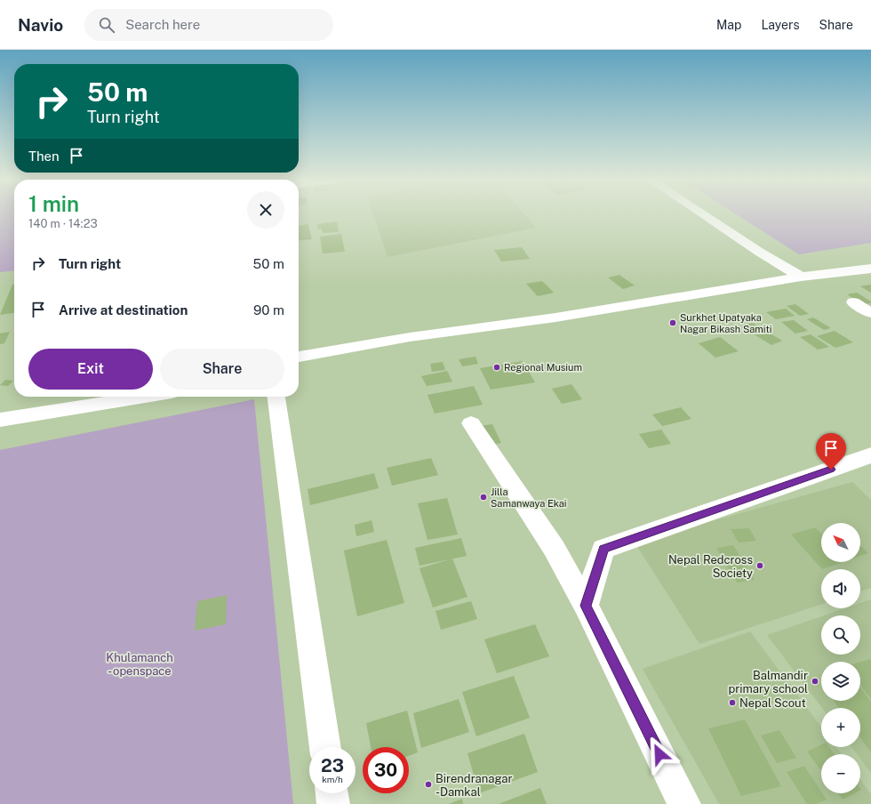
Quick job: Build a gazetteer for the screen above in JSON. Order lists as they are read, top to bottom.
{
  "parks": ["Khulamanch - openspace"],
  "places": [
    "Surkhet Upatyaka Nagar Bikash Samiti",
    "Regional Musium",
    "Jilla Samanwaya Ekai",
    "Nepal Redcross Society",
    "Balmandir primary school",
    "Nepal Scout",
    "Birendranagar -Damkal"
  ],
  "north": "top left",
  "page": {
    "header": "Navio",
    "search": "Search here",
    "nav": ["Map", "Layers", "Share"],
    "turn": ["50 m", "Turn right"],
    "then": "Then",
    "heading": ["1 min", "140 m · 14:23"],
    "list": [
      {
        "name": "Turn right",
        "value": "50 m"
      },
      {
        "name": "Arrive at destination",
        "value": "90 m"
      }
    ],
    "buttons": ["Exit", "Share"],
    "map_buttons": ["+", "−"],
    "speed": "23 km/h",
    "limit": "30"
  }
}
